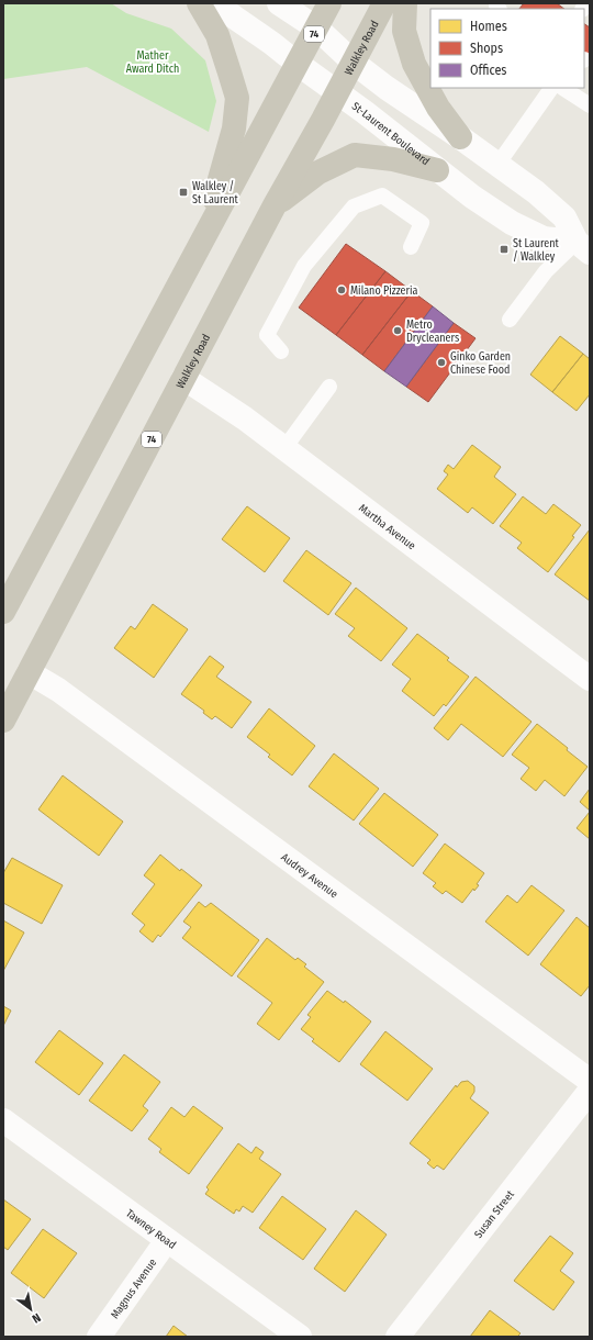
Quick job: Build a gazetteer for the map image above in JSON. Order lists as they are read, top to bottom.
{
  "streets": {
    "main road": ["74", "Walkley Road"],
    "street": [
      "St-Laurent Boulevard",
      "Martha Avenue",
      "Audrey Avenue",
      "Susan Street",
      "Tawney Road",
      "Magnus Avenue"
    ]
  },
  "crossings": [
    ["74", "St-Laurent Boulevard"],
    ["Walkley Road", "St-Laurent Boulevard"],
    ["Walkley Road", "Martha Avenue"],
    ["Walkley Road", "Audrey Avenue"],
    ["Tawney Road", "Magnus Avenue"]
  ],
  "parks": ["Mather Award Ditch"],
  "places": {
    "transit": ["Walkley / St Laurent", "St Laurent / Walkley"],
    "other": ["Milano Pizzeria", "Metro Drycleaners", "Ginko Garden Chinese Food"]
  },
  "legend": ["Homes", "Shops", "Offices"],
  "north": "bottom right"
}
